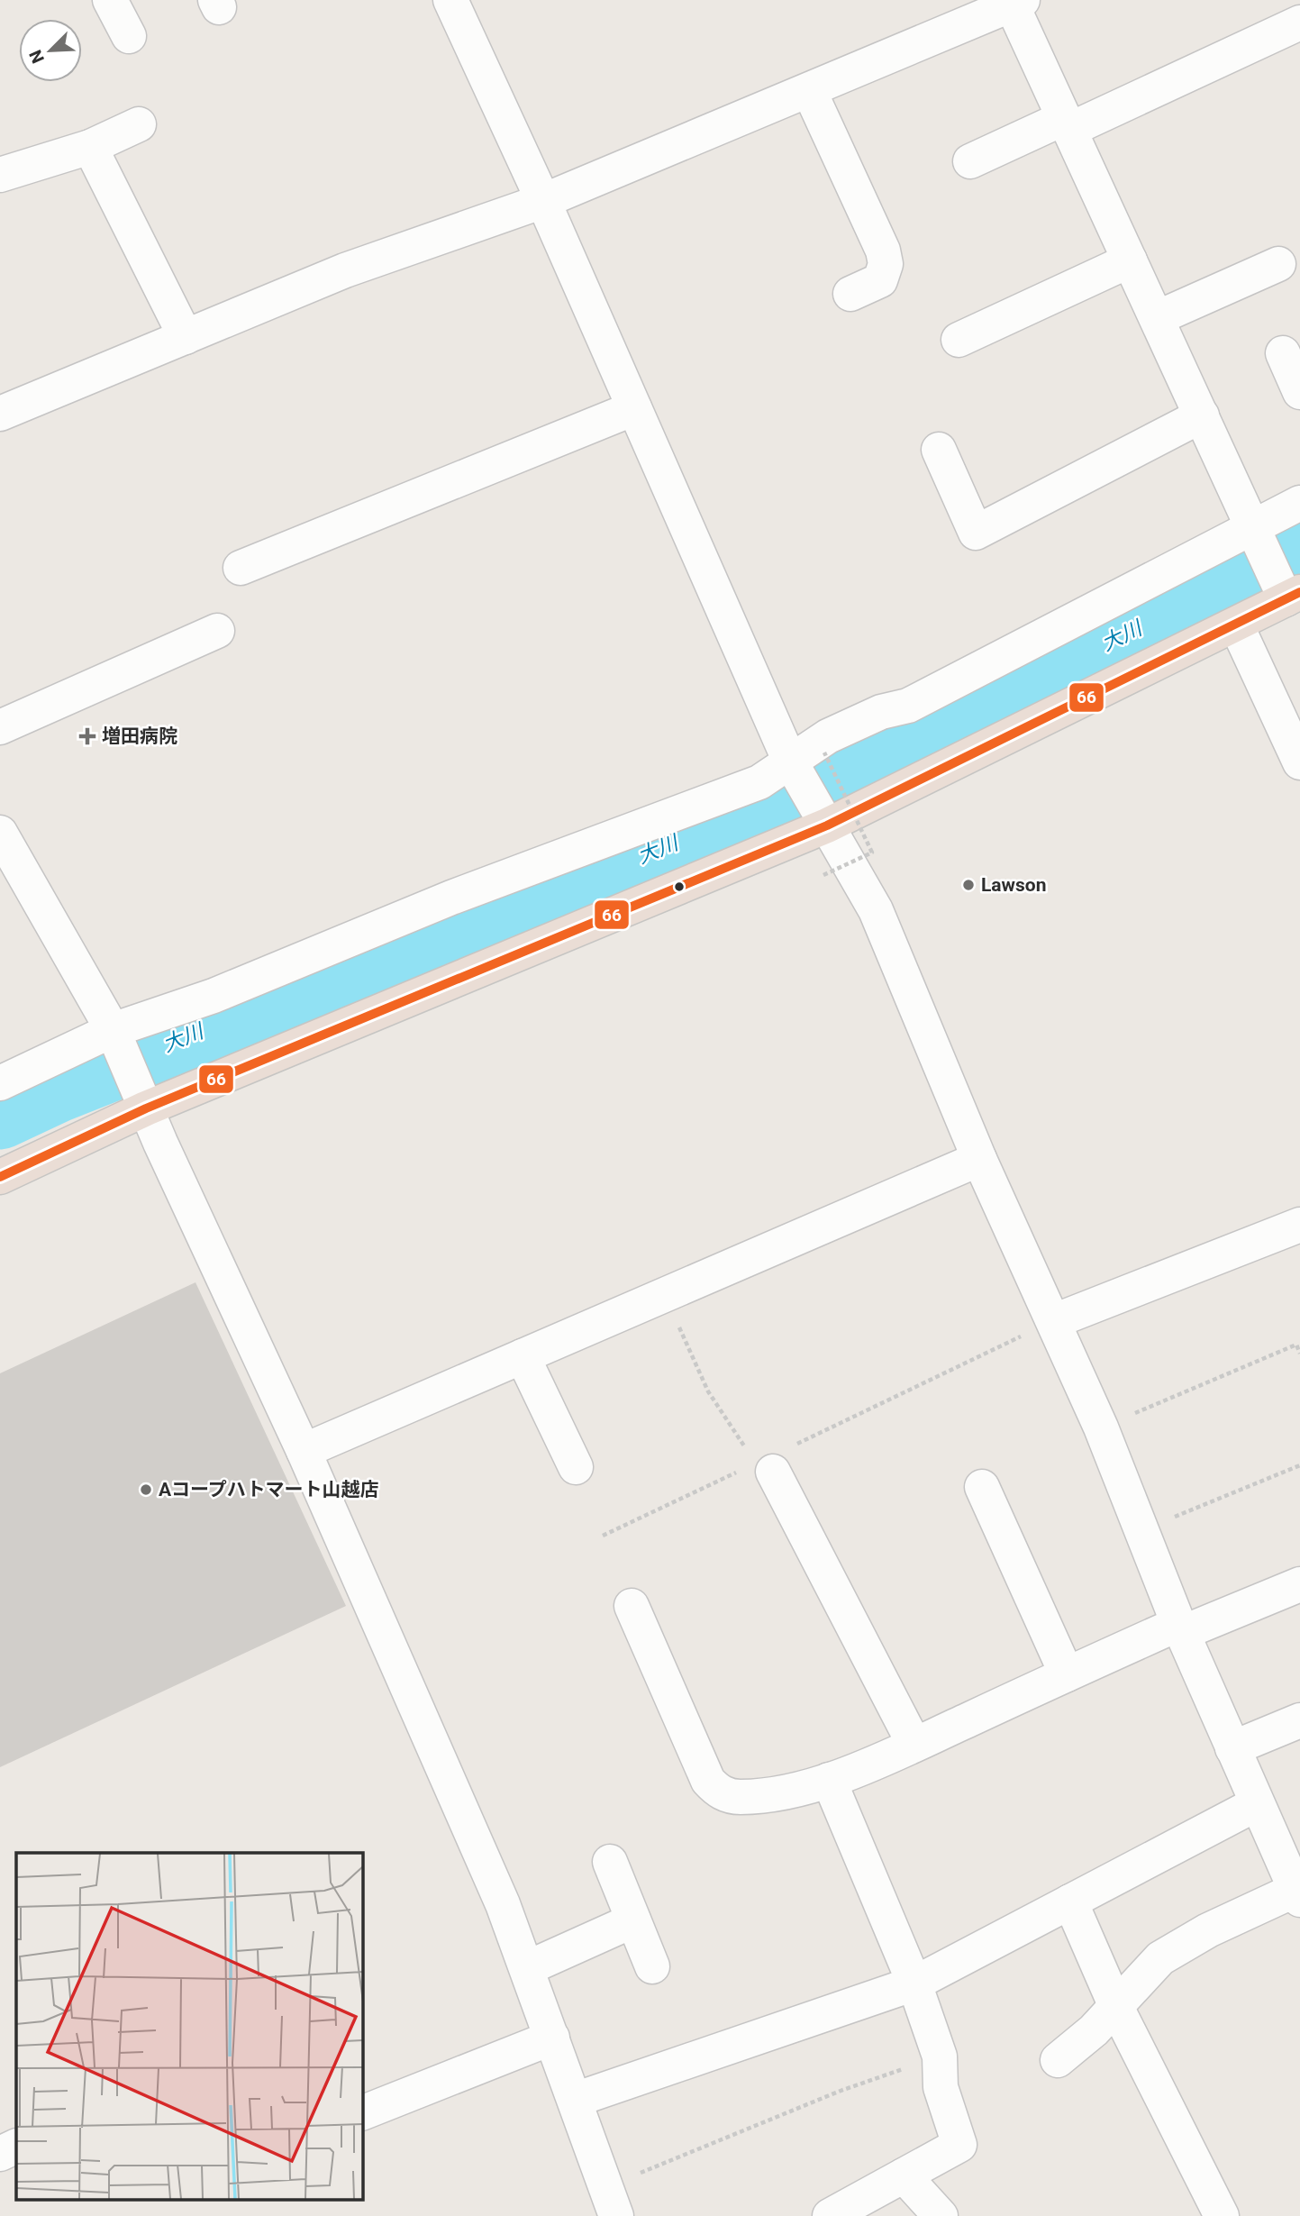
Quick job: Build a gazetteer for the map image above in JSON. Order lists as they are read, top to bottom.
{
  "water": ["大川"],
  "places": {
    "health": ["増田病院"],
    "other": ["Lawson", "Aコープハトマート山越店"]
  },
  "lines": ["transit line 66"],
  "north": "bottom left"
}
